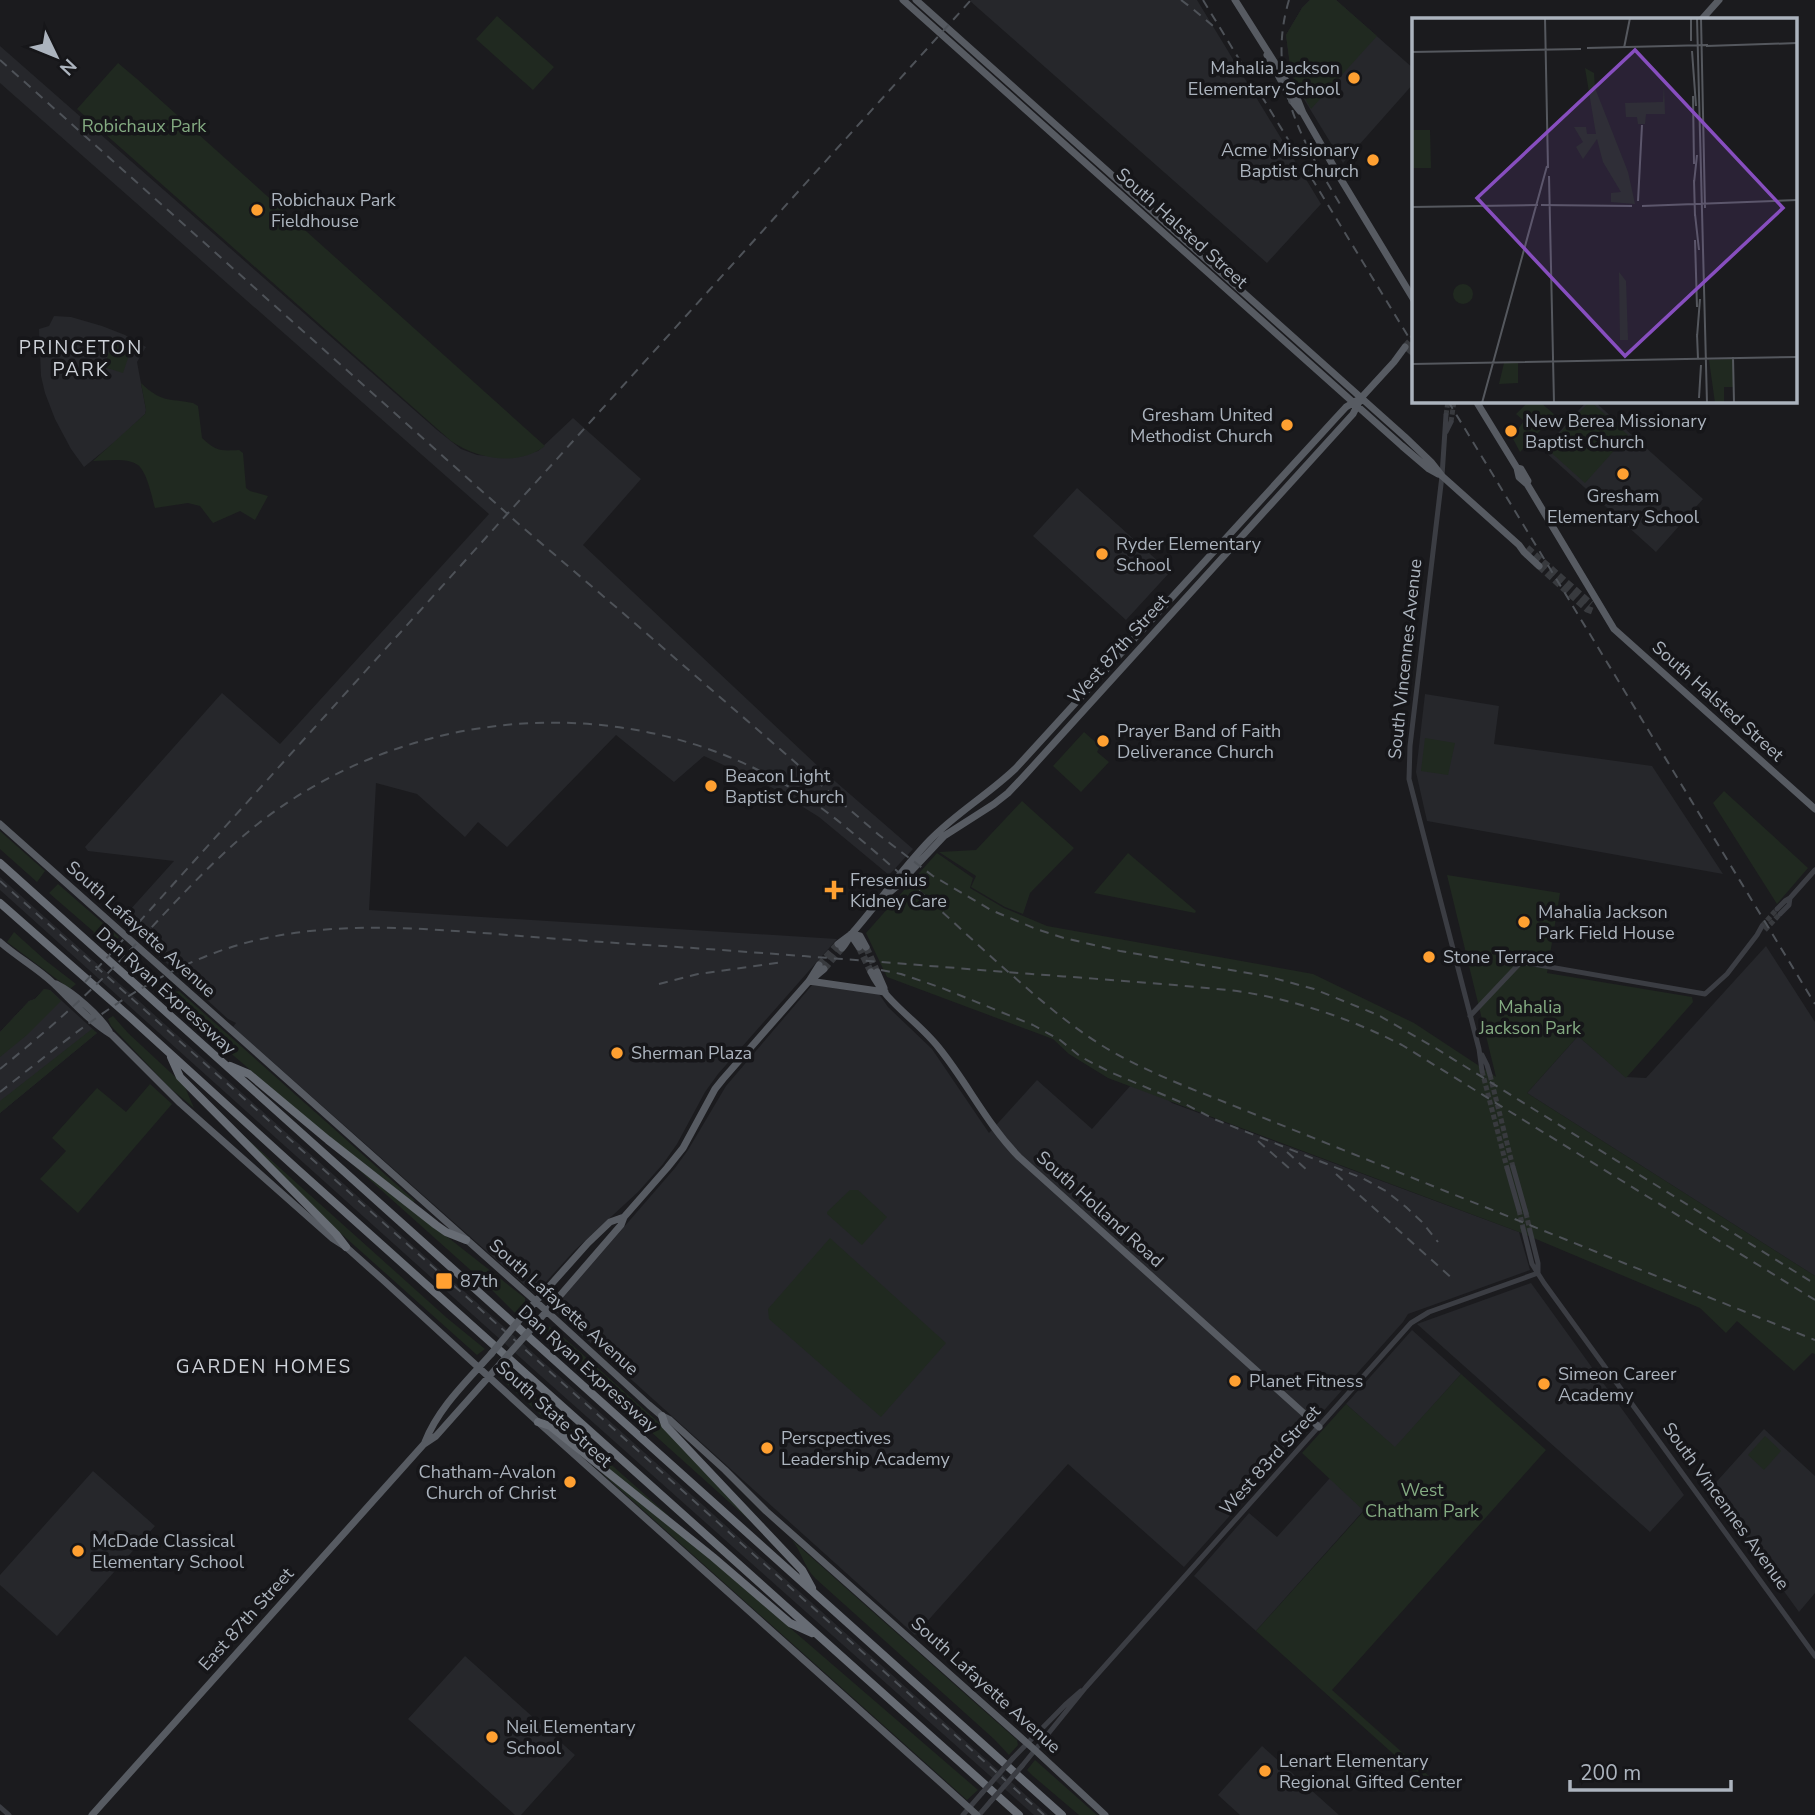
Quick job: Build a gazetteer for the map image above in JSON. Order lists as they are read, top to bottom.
{
  "streets": {
    "highway": ["Dan Ryan Expressway"],
    "main road": [
      "South Halsted Street",
      "West 87th Street",
      "South Lafayette Avenue",
      "South Holland Road",
      "South State Street",
      "East 87th Street"
    ],
    "street": ["South Vincennes Avenue", "West 83rd Street"]
  },
  "crossings": [
    ["South Halsted Street", "West 87th Street"],
    ["South Halsted Street", "South Vincennes Avenue"],
    ["South Vincennes Avenue", "West 83rd Street"],
    ["South Lafayette Avenue", "West 83rd Street"],
    ["South Holland Road", "West 83rd Street"],
    ["South State Street", "West 83rd Street"],
    ["South State Street", "East 87th Street"]
  ],
  "districts": ["PRINCETON PARK", "GARDEN HOMES"],
  "parks": ["Robichaux Park", "Mahalia Jackson Park", "West Chatham Park"],
  "places": {
    "other": [
      "Mahalia Jackson Elementary School",
      "Acme Missionary Baptist Church",
      "Robichaux Park Fieldhouse",
      "Gresham United Methodist Church",
      "New Berea Missionary Baptist Church",
      "Gresham Elementary School",
      "Ryder Elementary School",
      "Prayer Band of Faith Deliverance Church",
      "Beacon Light Baptist Church",
      "Mahalia Jackson Park Field House",
      "Stone Terrace",
      "Sherman Plaza",
      "Planet Fitness",
      "Simeon Career Academy",
      "Perscpectives Leadership Academy",
      "Chatham-Avalon Church of Christ",
      "McDade Classical Elementary School",
      "Neil Elementary School",
      "Lenart Elementary Regional Gifted Center"
    ],
    "health": ["Fresenius Kidney Care"],
    "transit": ["87th"]
  },
  "scale_bar": "200 m",
  "north": "bottom right"
}
